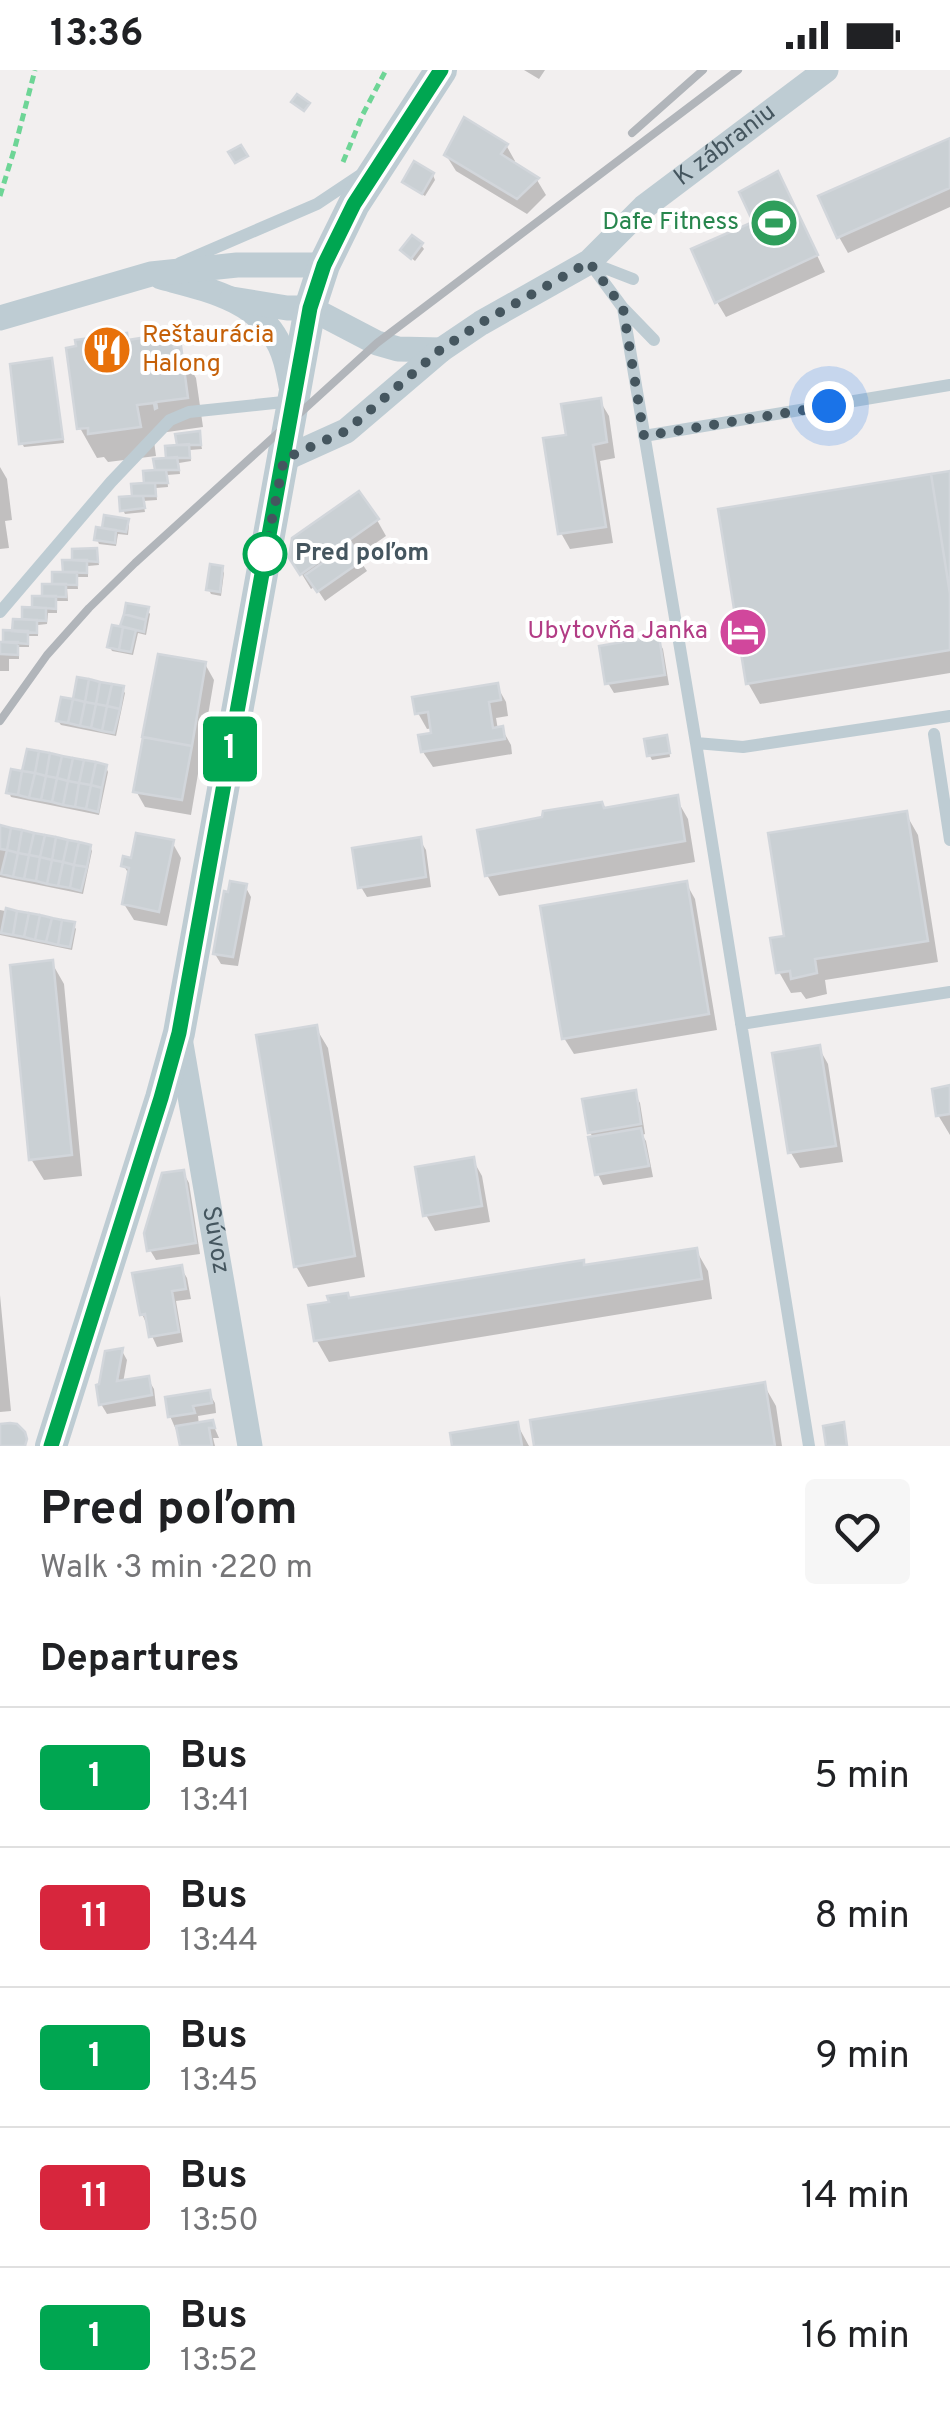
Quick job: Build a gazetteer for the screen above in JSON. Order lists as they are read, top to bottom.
{
  "streets": {
    "street": ["K zábraniu", "Súvoz"]
  },
  "places": {
    "sports": ["Dafe Fitness"],
    "restaurant": ["Reštaurácia Halong"],
    "other": ["Pred poľom"],
    "hotel": ["Ubytovňa Janka"]
  },
  "lines": ["bus line 1"],
  "page": {
    "status": "13:36",
    "on_map": "1",
    "heading": [
      ["Pred poľom", "Walk · 3 min · 220 m"],
      "Departures"
    ],
    "list": [
      {
        "mark": "1",
        "name": "Bus",
        "note": "13:41",
        "value": "5 min"
      },
      {
        "mark": "11",
        "name": "Bus",
        "note": "13:44",
        "value": "8 min"
      },
      {
        "mark": "1",
        "name": "Bus",
        "note": "13:45",
        "value": "9 min"
      },
      {
        "mark": "11",
        "name": "Bus",
        "note": "13:50",
        "value": "14 min"
      },
      {
        "mark": "1",
        "name": "Bus",
        "note": "13:52",
        "value": "16 min"
      }
    ]
  }
}
